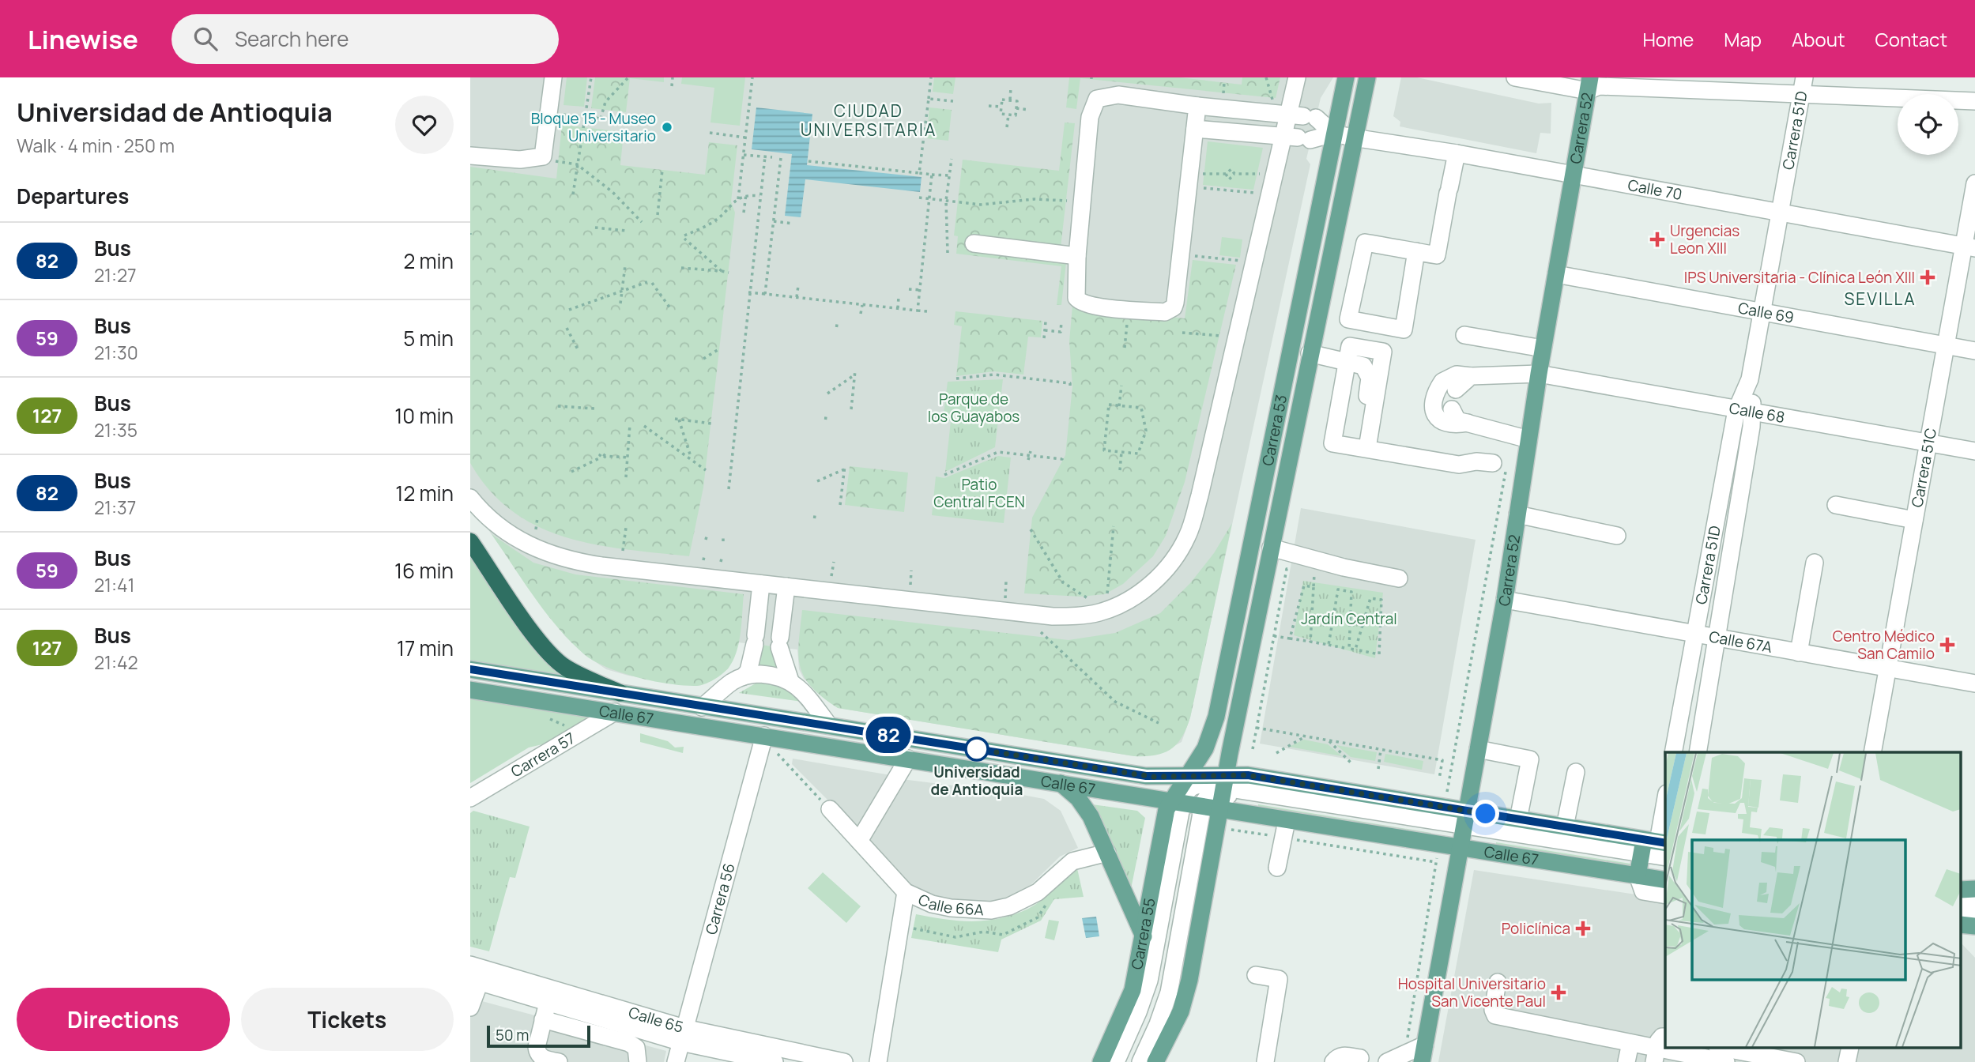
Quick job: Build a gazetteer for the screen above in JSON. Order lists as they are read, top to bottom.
{
  "streets": {
    "main road": [
      "Carrera 52",
      "Carrera 53",
      "Calle 67",
      "Carrera 55"
    ],
    "street": [
      "Carrera 51D",
      "Calle 70",
      "Calle 69",
      "Calle 68",
      "Carrera 51C",
      "Calle 67A",
      "Carrera 57",
      "Carrera 56",
      "Calle 66A",
      "Calle 65"
    ]
  },
  "crossings": [
    ["Carrera 52", "Calle 70"],
    ["Carrera 52", "Calle 69"],
    ["Carrera 52", "Calle 68"],
    ["Carrera 52", "Calle 67A"],
    ["Carrera 52", "Calle 67"],
    ["Carrera 51D", "Calle 70"],
    ["Carrera 51D", "Calle 69"],
    ["Carrera 51D", "Calle 68"],
    ["Carrera 51D", "Calle 67A"],
    ["Calle 70", "Carrera 53"],
    ["Calle 70", "Carrera 51C"],
    ["Calle 69", "Carrera 51C"],
    ["Calle 68", "Carrera 51C"],
    ["Carrera 53", "Calle 67"],
    ["Carrera 51C", "Calle 67A"],
    ["Calle 67", "Carrera 57"],
    ["Calle 67", "Carrera 56"],
    ["Calle 67", "Carrera 55"],
    ["Carrera 56", "Calle 65"]
  ],
  "districts": ["CIUDAD UNIVERSITARIA", "SEVILLA"],
  "parks": ["Parque de los Guayabos", "Patio Central FCEN", "Jardín Central"],
  "places": {
    "other": ["Bloque 15 - Museo Universitario", "Universidad de Antioquia"],
    "health": [
      "Urgencias Leon XIII",
      "IPS Universitaria - Clínica León XIII",
      "Centro Médico San Camilo",
      "Policlínica",
      "Hospital Universitario San Vicente Paul"
    ]
  },
  "lines": ["bus line 82"],
  "scale_bar": "50 m",
  "page": {
    "header": "Linewise",
    "search": "Search here",
    "nav": [
      "Home",
      "Map",
      "About",
      "Contact"
    ],
    "heading": [
      ["Universidad de Antioquia", "Walk · 4 min · 250 m"],
      "Departures"
    ],
    "on_map": "82",
    "list": [
      {
        "mark": "82",
        "name": "Bus",
        "note": "21:27",
        "value": "2 min"
      },
      {
        "mark": "59",
        "name": "Bus",
        "note": "21:30",
        "value": "5 min"
      },
      {
        "mark": "127",
        "name": "Bus",
        "note": "21:35",
        "value": "10 min"
      },
      {
        "mark": "82",
        "name": "Bus",
        "note": "21:37",
        "value": "12 min"
      },
      {
        "mark": "59",
        "name": "Bus",
        "note": "21:41",
        "value": "16 min"
      },
      {
        "mark": "127",
        "name": "Bus",
        "note": "21:42",
        "value": "17 min"
      }
    ],
    "buttons": ["Directions", "Tickets"],
    "scale": "50 m"
  }
}
